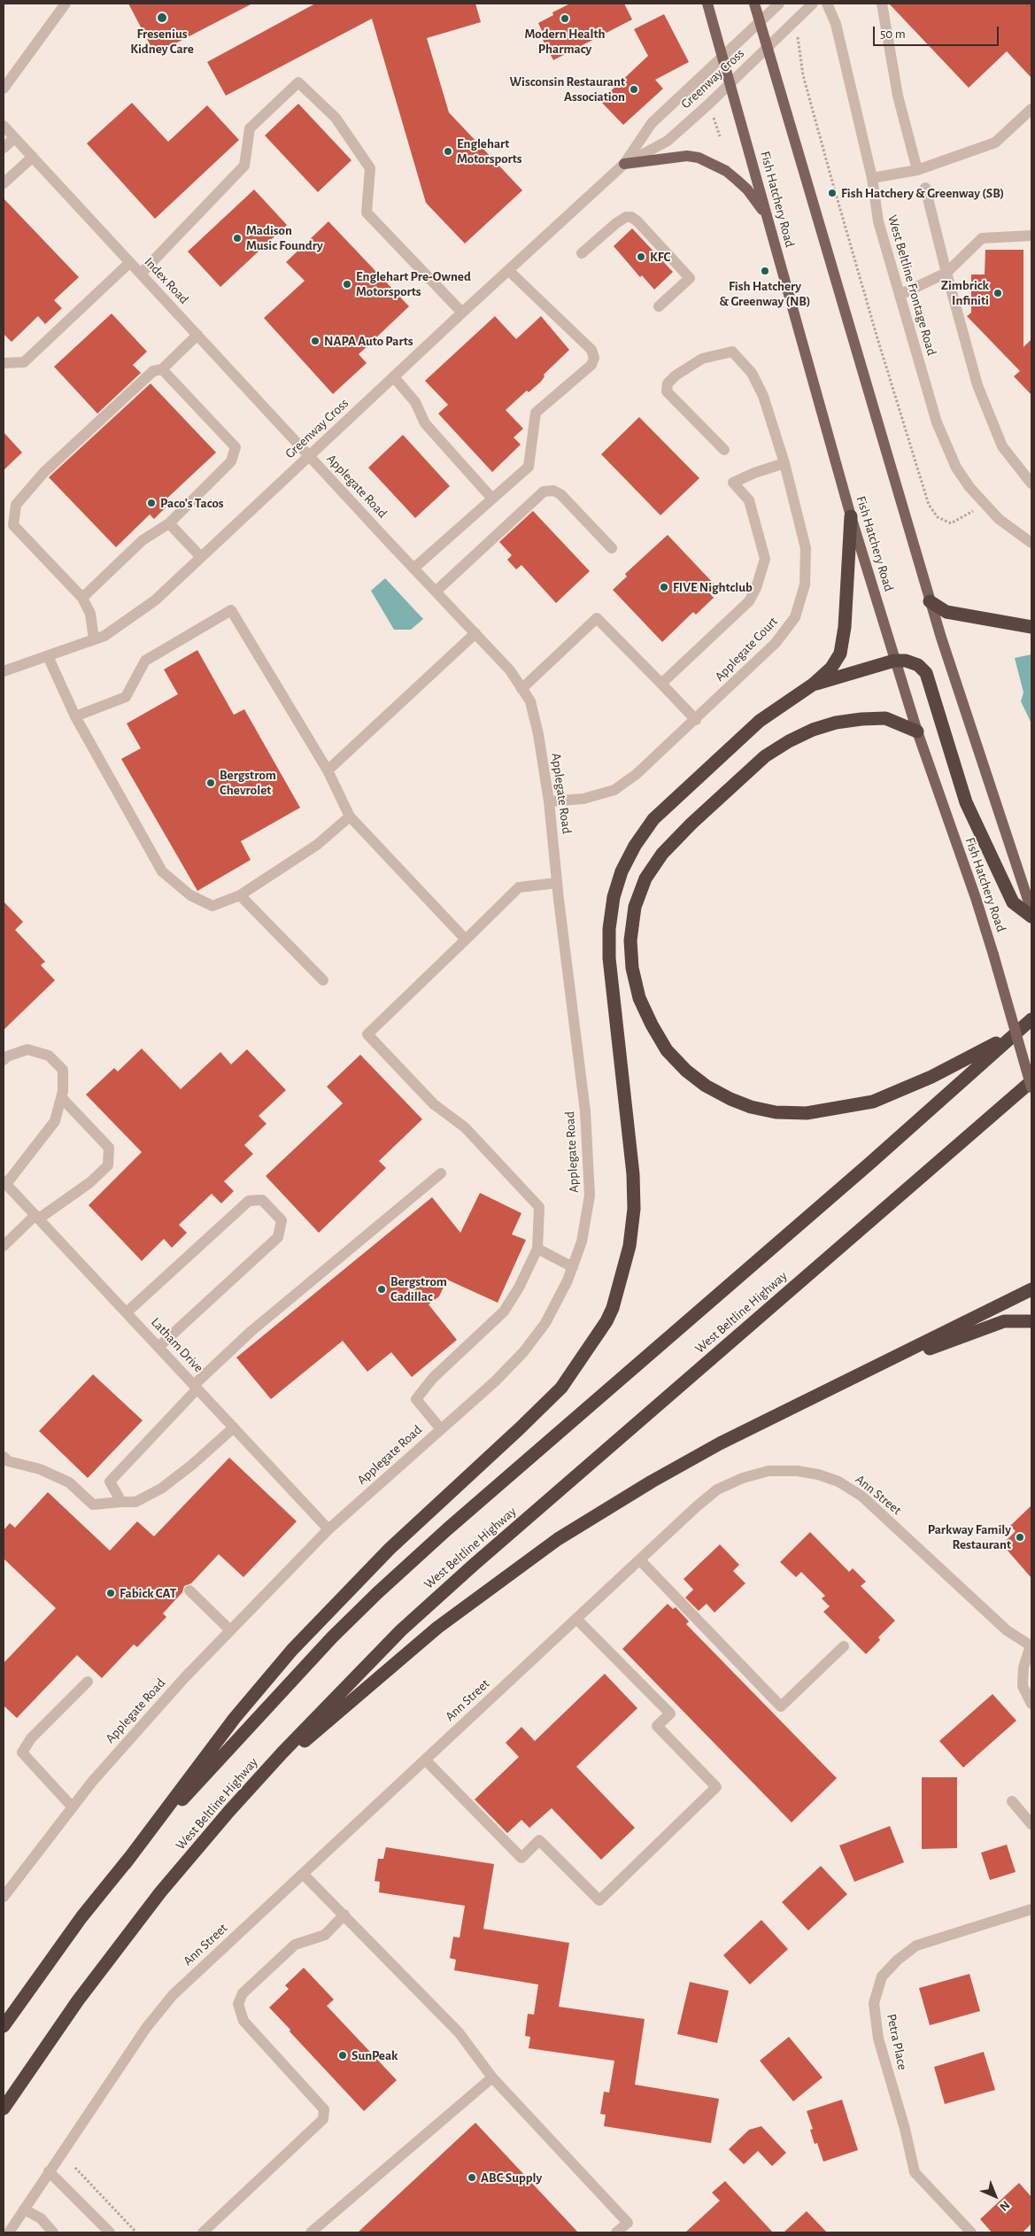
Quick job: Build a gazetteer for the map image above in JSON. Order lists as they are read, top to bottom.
{
  "streets": {
    "highway": ["West Beltline Highway"],
    "main road": ["Fish Hatchery Road"],
    "street": [
      "Greenway Cross",
      "Index Road",
      "West Beltline Frontage Road",
      "Applegate Road",
      "Applegate Court",
      "Latham Drive",
      "Ann Street",
      "Petra Place"
    ]
  },
  "crossings": [
    ["Greenway Cross", "Fish Hatchery Road"],
    ["Greenway Cross", "Index Road"],
    ["Greenway Cross", "Applegate Road"],
    ["Index Road", "Applegate Road"],
    ["Applegate Road", "Applegate Court"],
    ["Applegate Road", "Latham Drive"]
  ],
  "places": [
    "Fresenius Kidney Care",
    "Modern Health Pharmacy",
    "Wisconsin Restaurant Association",
    "Englehart Motorsports",
    "Fish Hatchery & Greenway (SB)",
    "Madison Music Foundry",
    "KFC",
    "Fish Hatchery & Greenway (NB)",
    "Englehart Pre-Owned Motorsports",
    "Zimbrick Infiniti",
    "NAPA Auto Parts",
    "Paco's Tacos",
    "FIVE Nightclub",
    "Bergstrom Chevrolet",
    "Bergstrom Cadillac",
    "Parkway Family Restaurant",
    "Fabick CAT",
    "SunPeak",
    "ABC Supply"
  ],
  "scale_bar": "50 m",
  "north": "bottom right"
}
